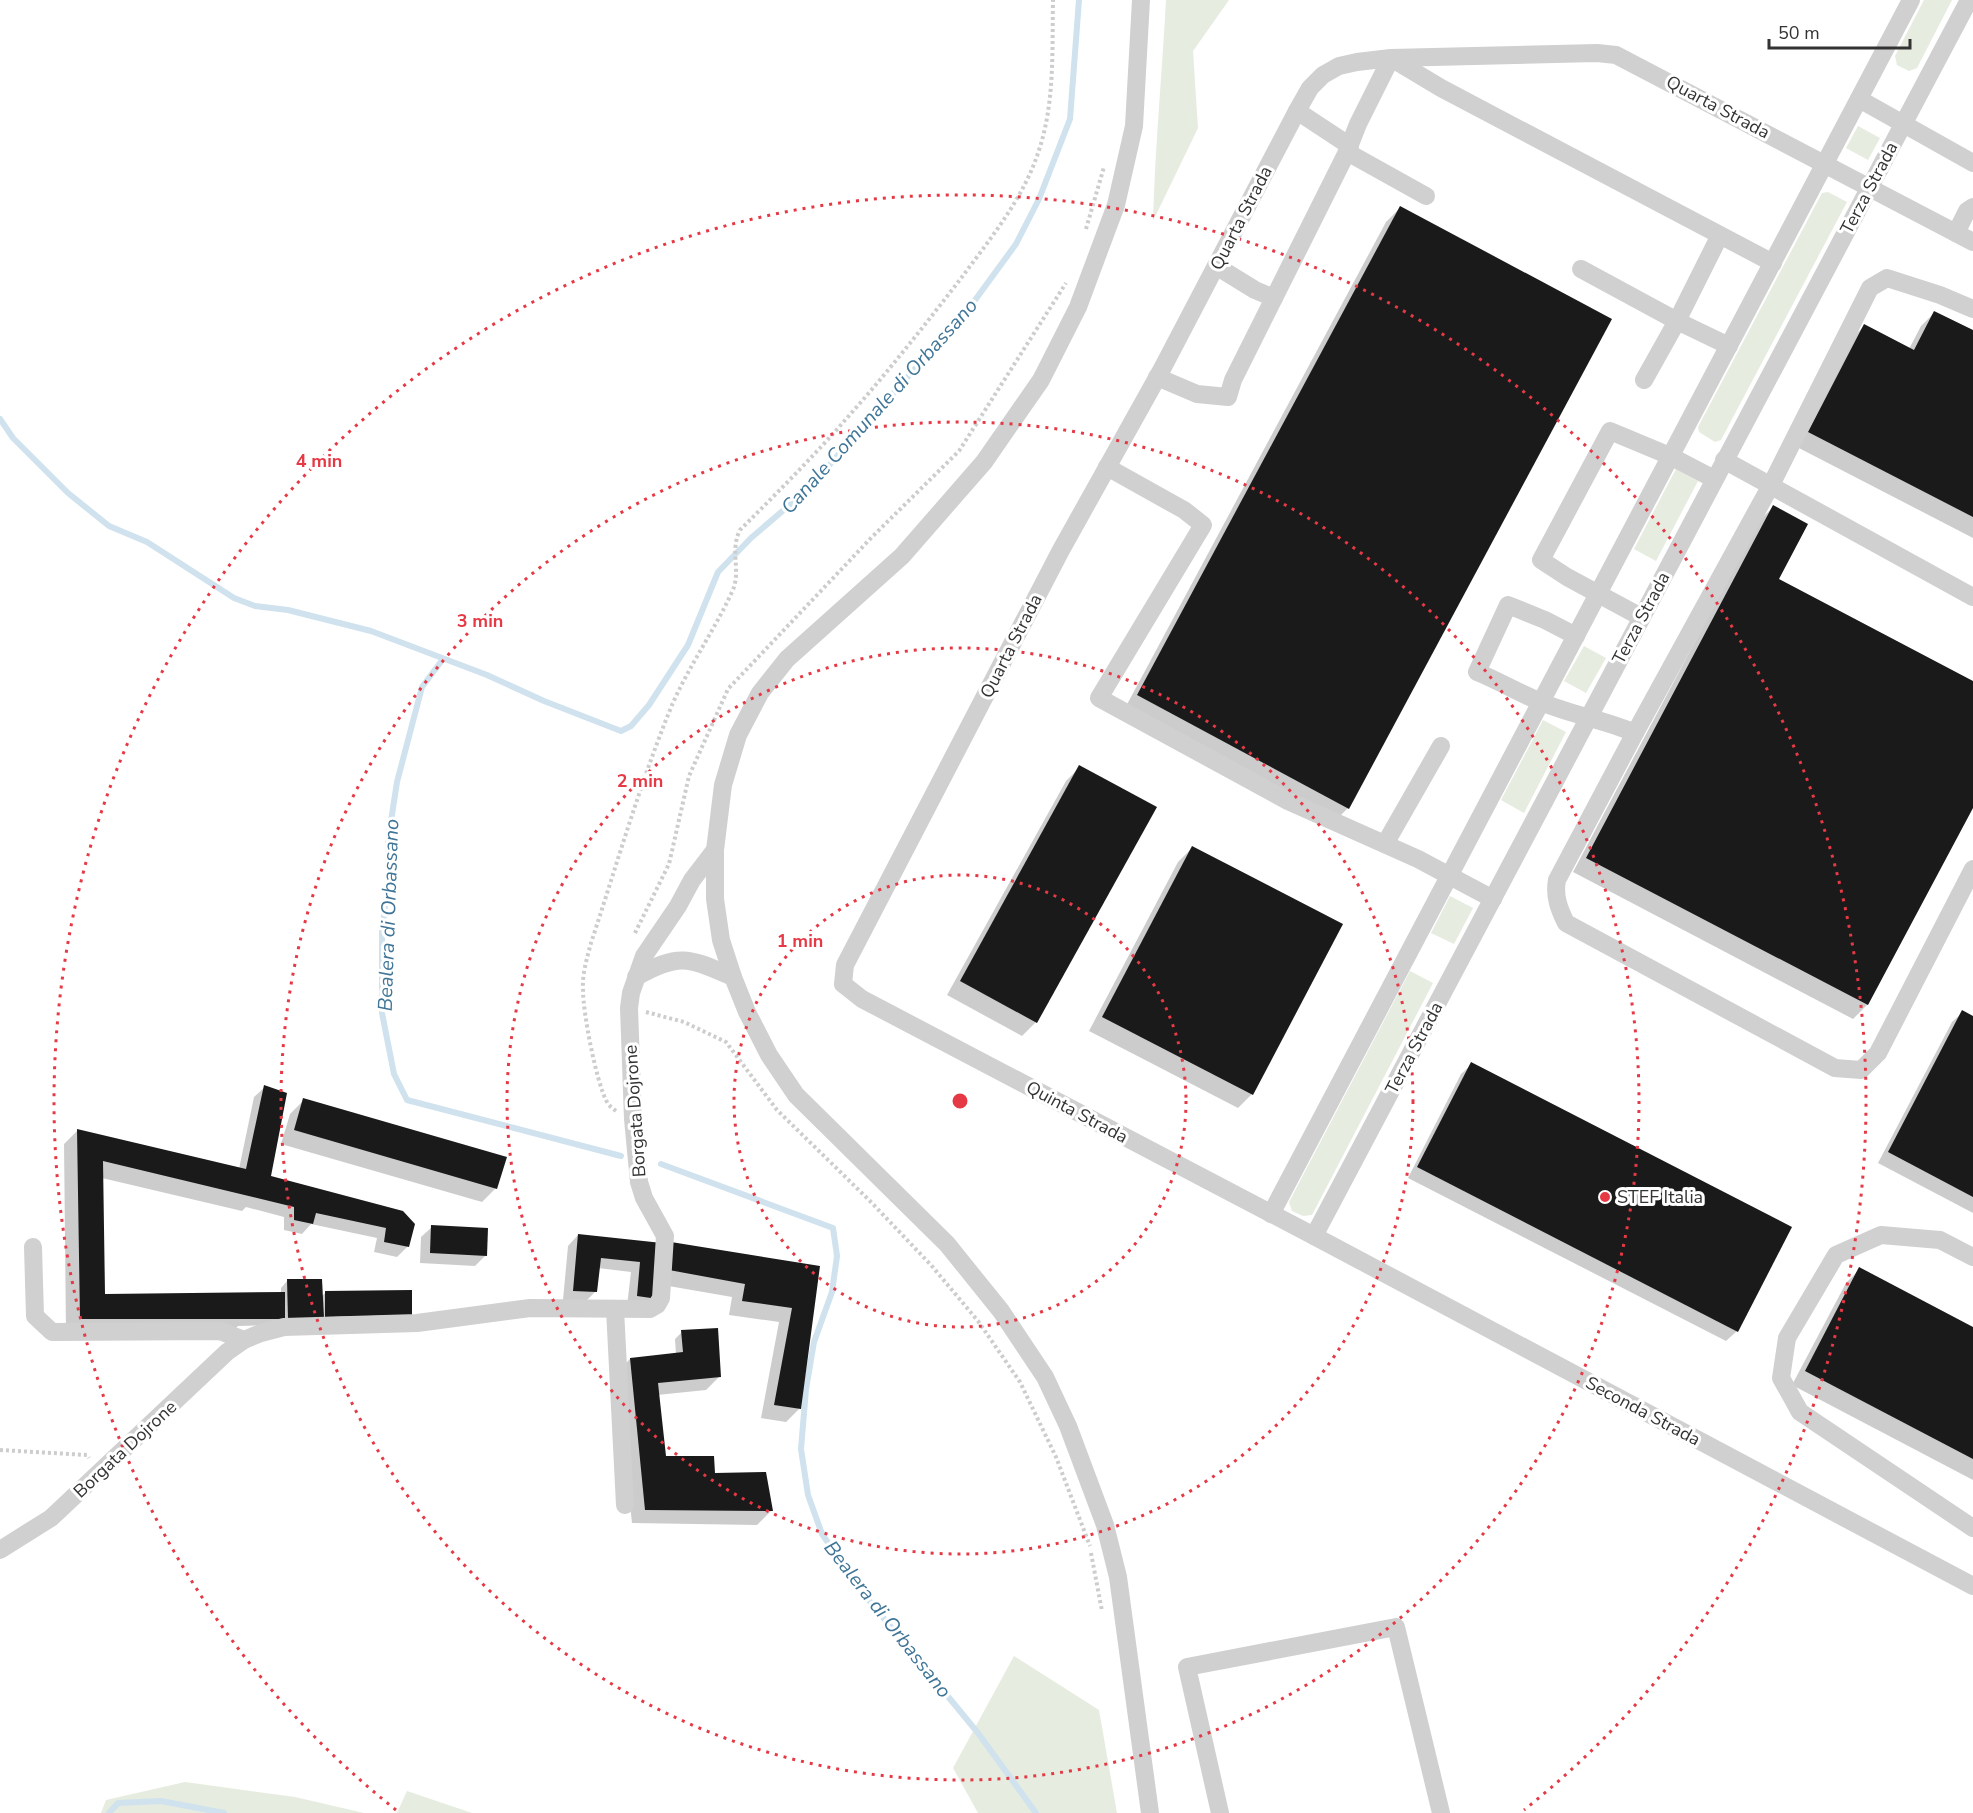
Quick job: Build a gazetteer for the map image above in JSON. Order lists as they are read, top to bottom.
{
  "streets": {
    "street": [
      "Quarta Strada",
      "Terza Strada",
      "Borgata Dojrone",
      "Quinta Strada",
      "Seconda Strada"
    ]
  },
  "crossings": [
    ["Quarta Strada", "Terza Strada"],
    ["Quarta Strada", "Quinta Strada"],
    ["Terza Strada", "Quinta Strada"],
    ["Terza Strada", "Seconda Strada"],
    ["Quinta Strada", "Seconda Strada"]
  ],
  "water": ["Canale Comunale di Orbassano", "Bealera di Orbassano"],
  "places": ["STEF Italia"],
  "scale_bar": "50 m",
  "rings": [
    "4 min",
    "3 min",
    "2 min",
    "1 min"
  ]
}
